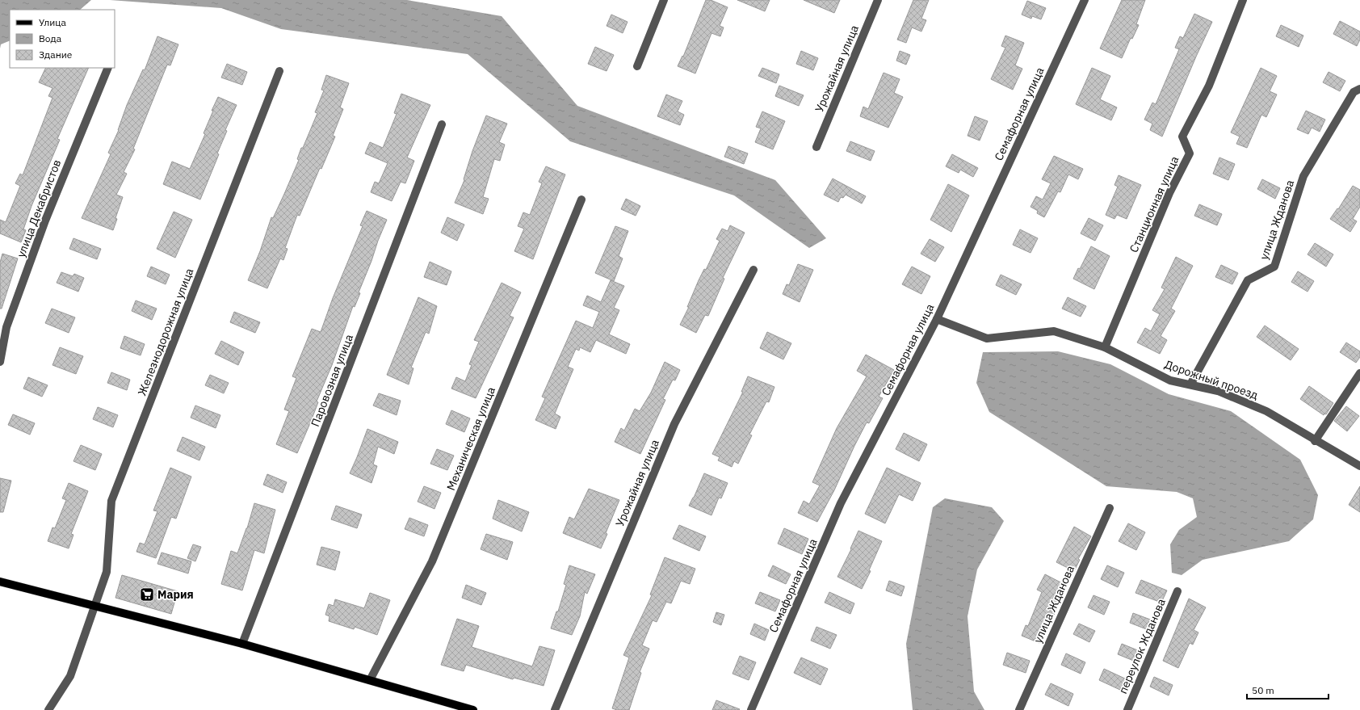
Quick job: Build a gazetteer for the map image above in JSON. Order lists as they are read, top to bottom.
{
  "streets": {
    "street": [
      "Урожайная улица",
      "Семафорная улица",
      "Станционная улица",
      "улица Декабристов",
      "улица Жданова",
      "Железнодорожная улица",
      "Дорожный проезд",
      "Паровозная улица",
      "Механическая улица",
      "переулок Жданова"
    ]
  },
  "crossings": [
    ["Семафорная улица", "Дорожный проезд"],
    ["Станционная улица", "Дорожный проезд"],
    ["улица Жданова", "Дорожный проезд"]
  ],
  "places": {
    "supermarket": ["Мария"]
  },
  "legend": ["Улица", "Вода", "Здание"],
  "scale_bar": "50 m"
}
